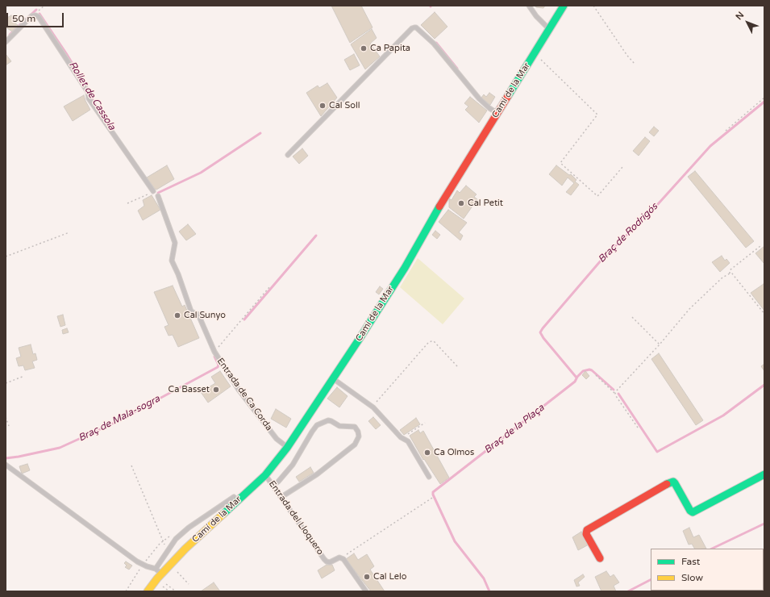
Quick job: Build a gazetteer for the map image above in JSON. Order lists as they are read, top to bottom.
{
  "streets": {
    "main road": ["Camí de la Mar"],
    "lane": ["Entrada de Ca Corda", "Entrada del Lloquero"]
  },
  "crossings": [
    ["Camí de la Mar", "Entrada de Ca Corda"],
    ["Camí de la Mar", "Entrada del Lloquero"]
  ],
  "water": [
    "Rollet de Cassola",
    "Braç de Rodrigós",
    "Braç de Mala-sogra",
    "Braç de la Plaça"
  ],
  "places": [
    "Ca Papita",
    "Cal Soll",
    "Cal Petit",
    "Cal Sunyo",
    "Ca Basset",
    "Ca Olmos",
    "Cal Lelo"
  ],
  "legend": ["Fast", "Slow"],
  "scale_bar": "50 m",
  "north": "top left"
}
